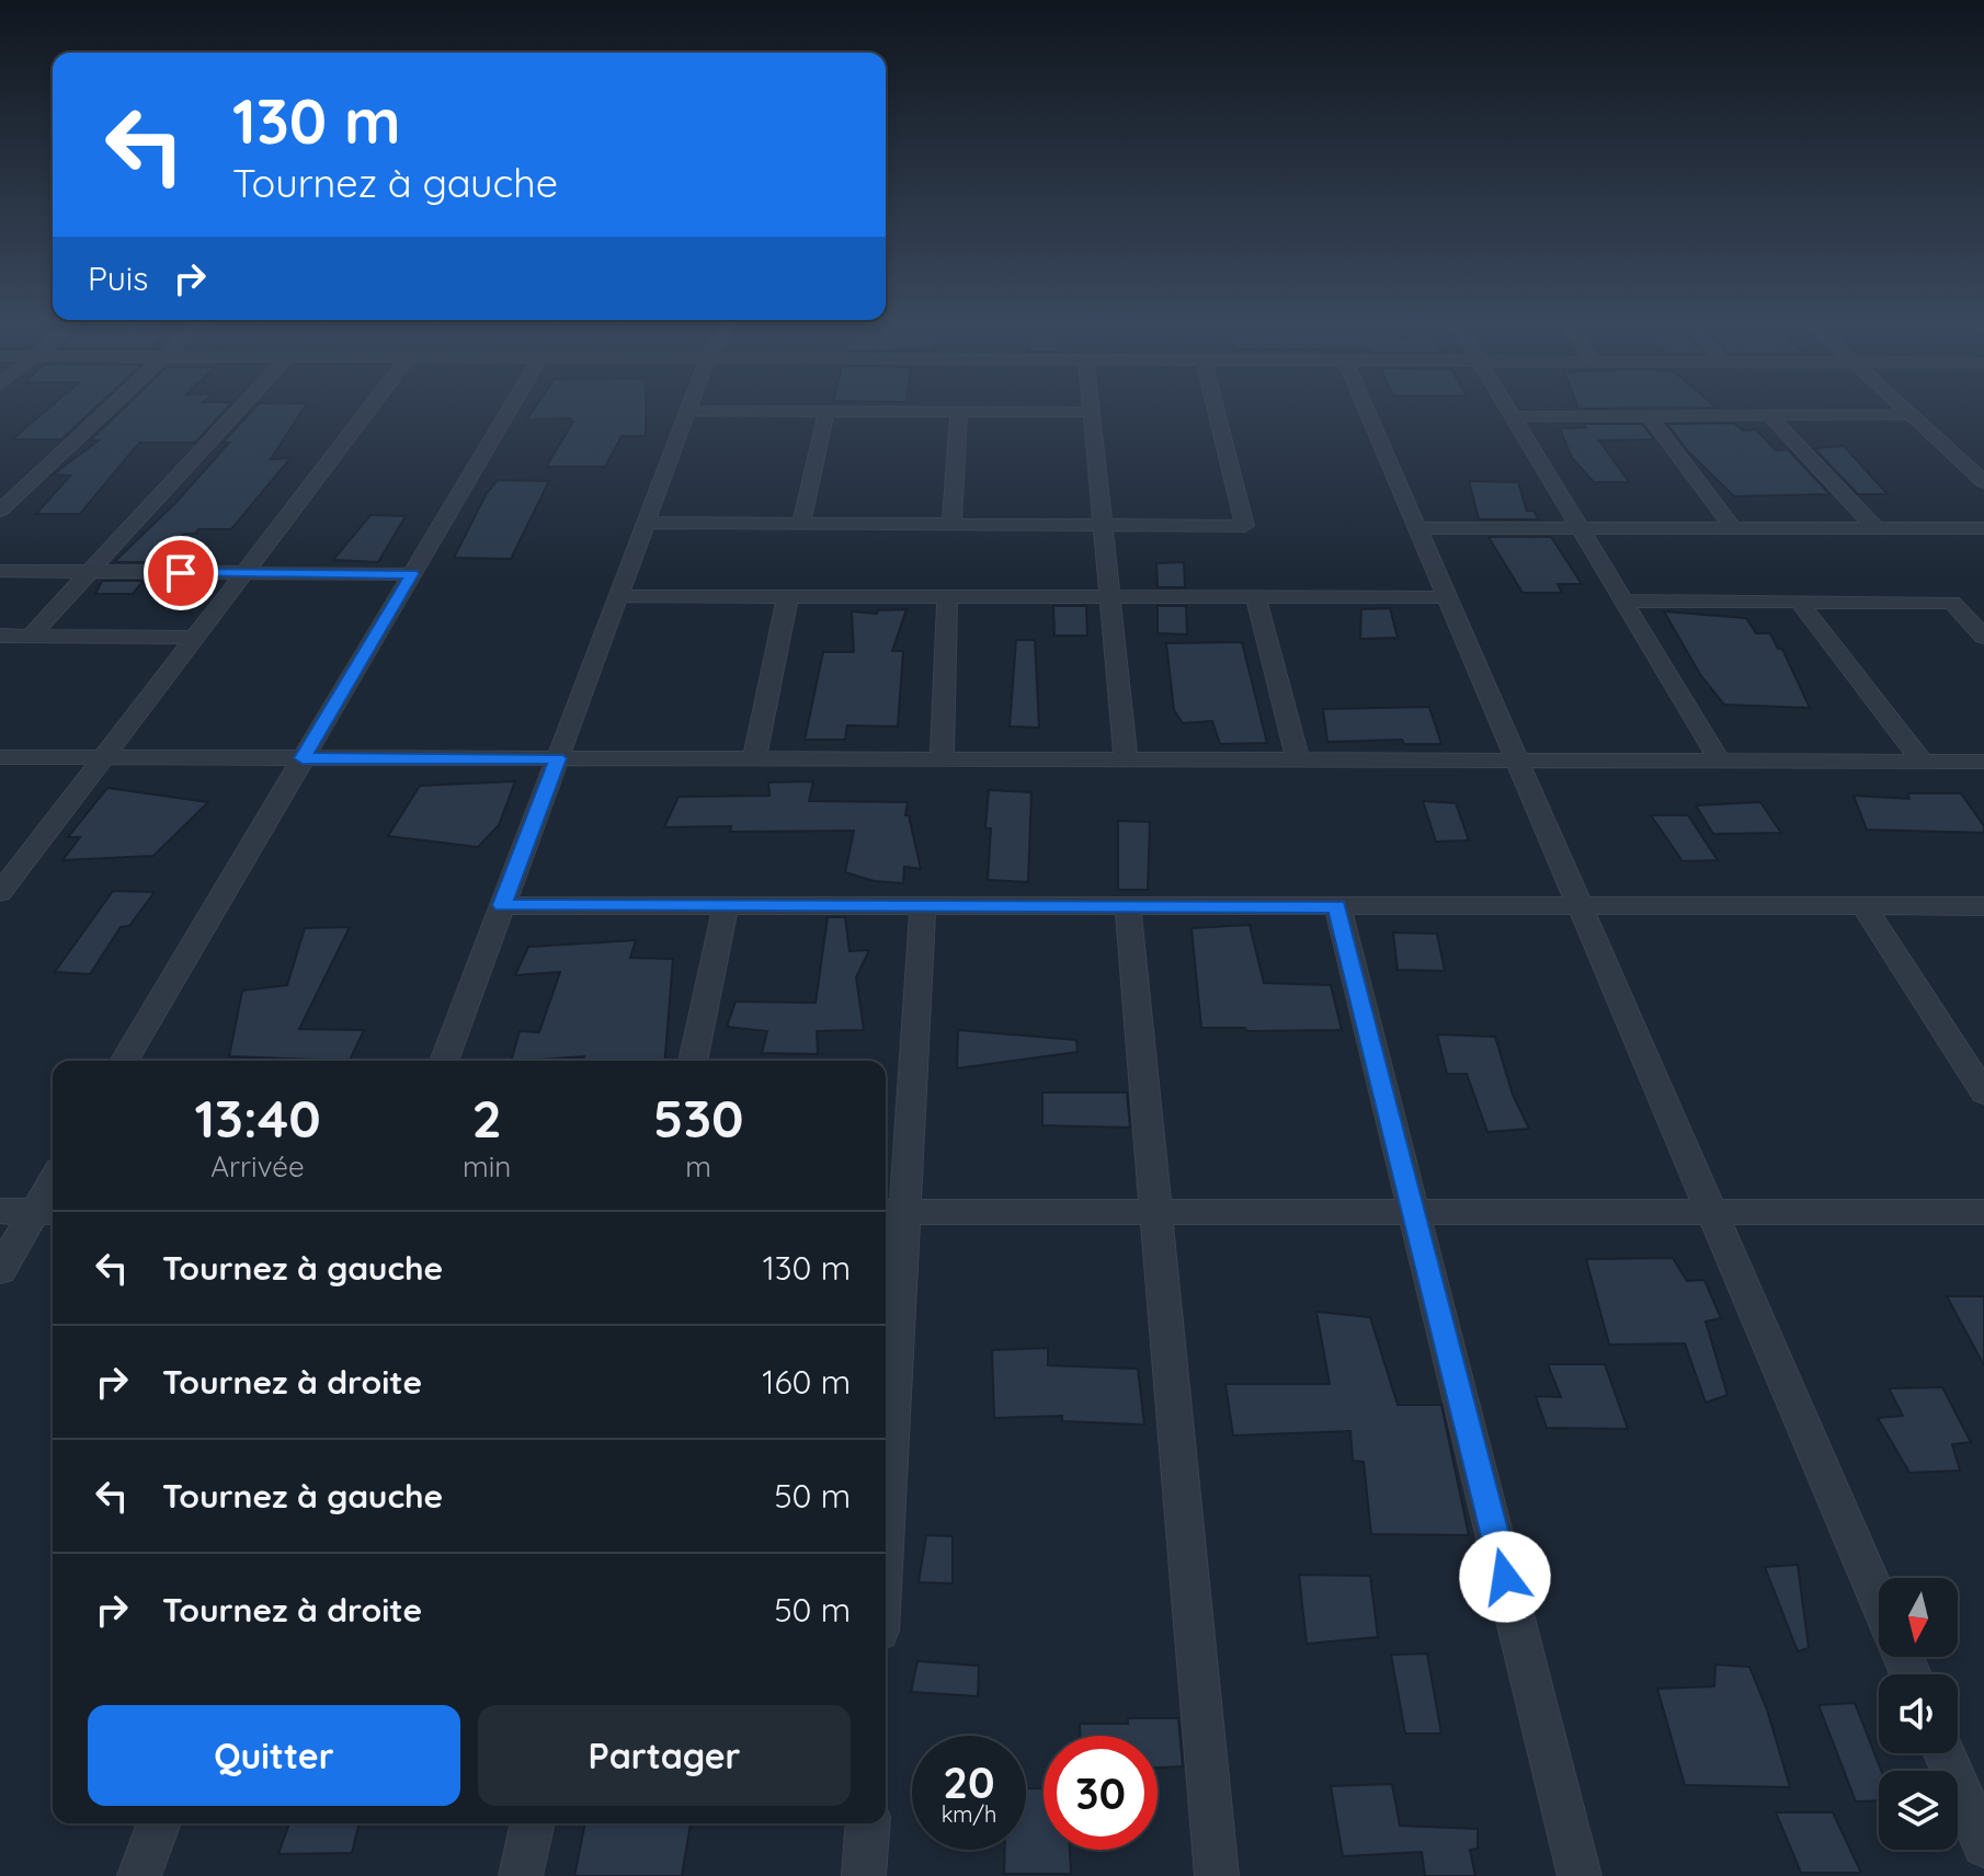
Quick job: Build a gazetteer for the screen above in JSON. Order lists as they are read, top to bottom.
{
  "north": "bottom",
  "page": {
    "turn": ["130 m", "Tournez à gauche"],
    "then": "Puis",
    "eta": [
      "13:40",
      "Arrivée",
      "2",
      "min",
      "530",
      "m"
    ],
    "list": [
      {
        "name": "Tournez à gauche",
        "value": "130 m"
      },
      {
        "name": "Tournez à droite",
        "value": "160 m"
      },
      {
        "name": "Tournez à gauche",
        "value": "50 m"
      },
      {
        "name": "Tournez à droite",
        "value": "50 m"
      }
    ],
    "buttons": ["Quitter", "Partager"],
    "speed": "20 km/h",
    "limit": "30"
  }
}
